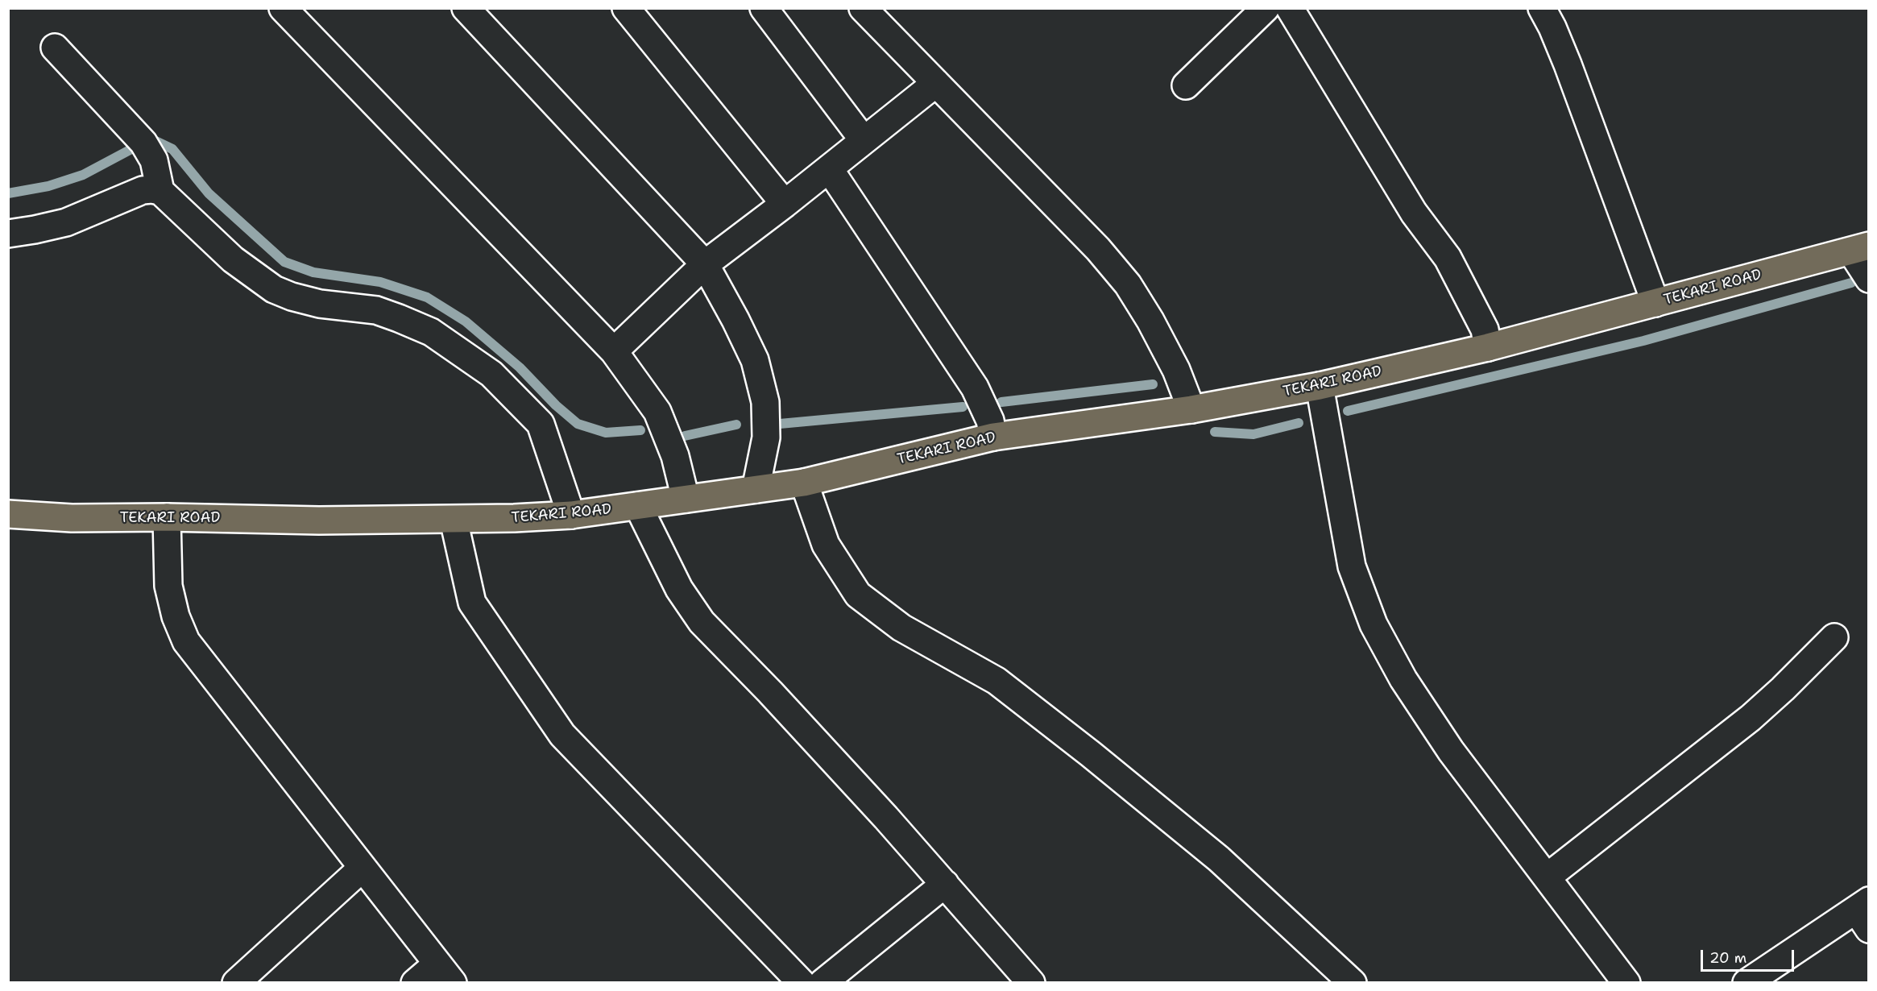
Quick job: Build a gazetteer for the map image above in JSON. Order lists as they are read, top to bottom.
{
  "streets": {
    "highway": ["TEKARI ROAD"]
  },
  "scale_bar": "20 m"
}
